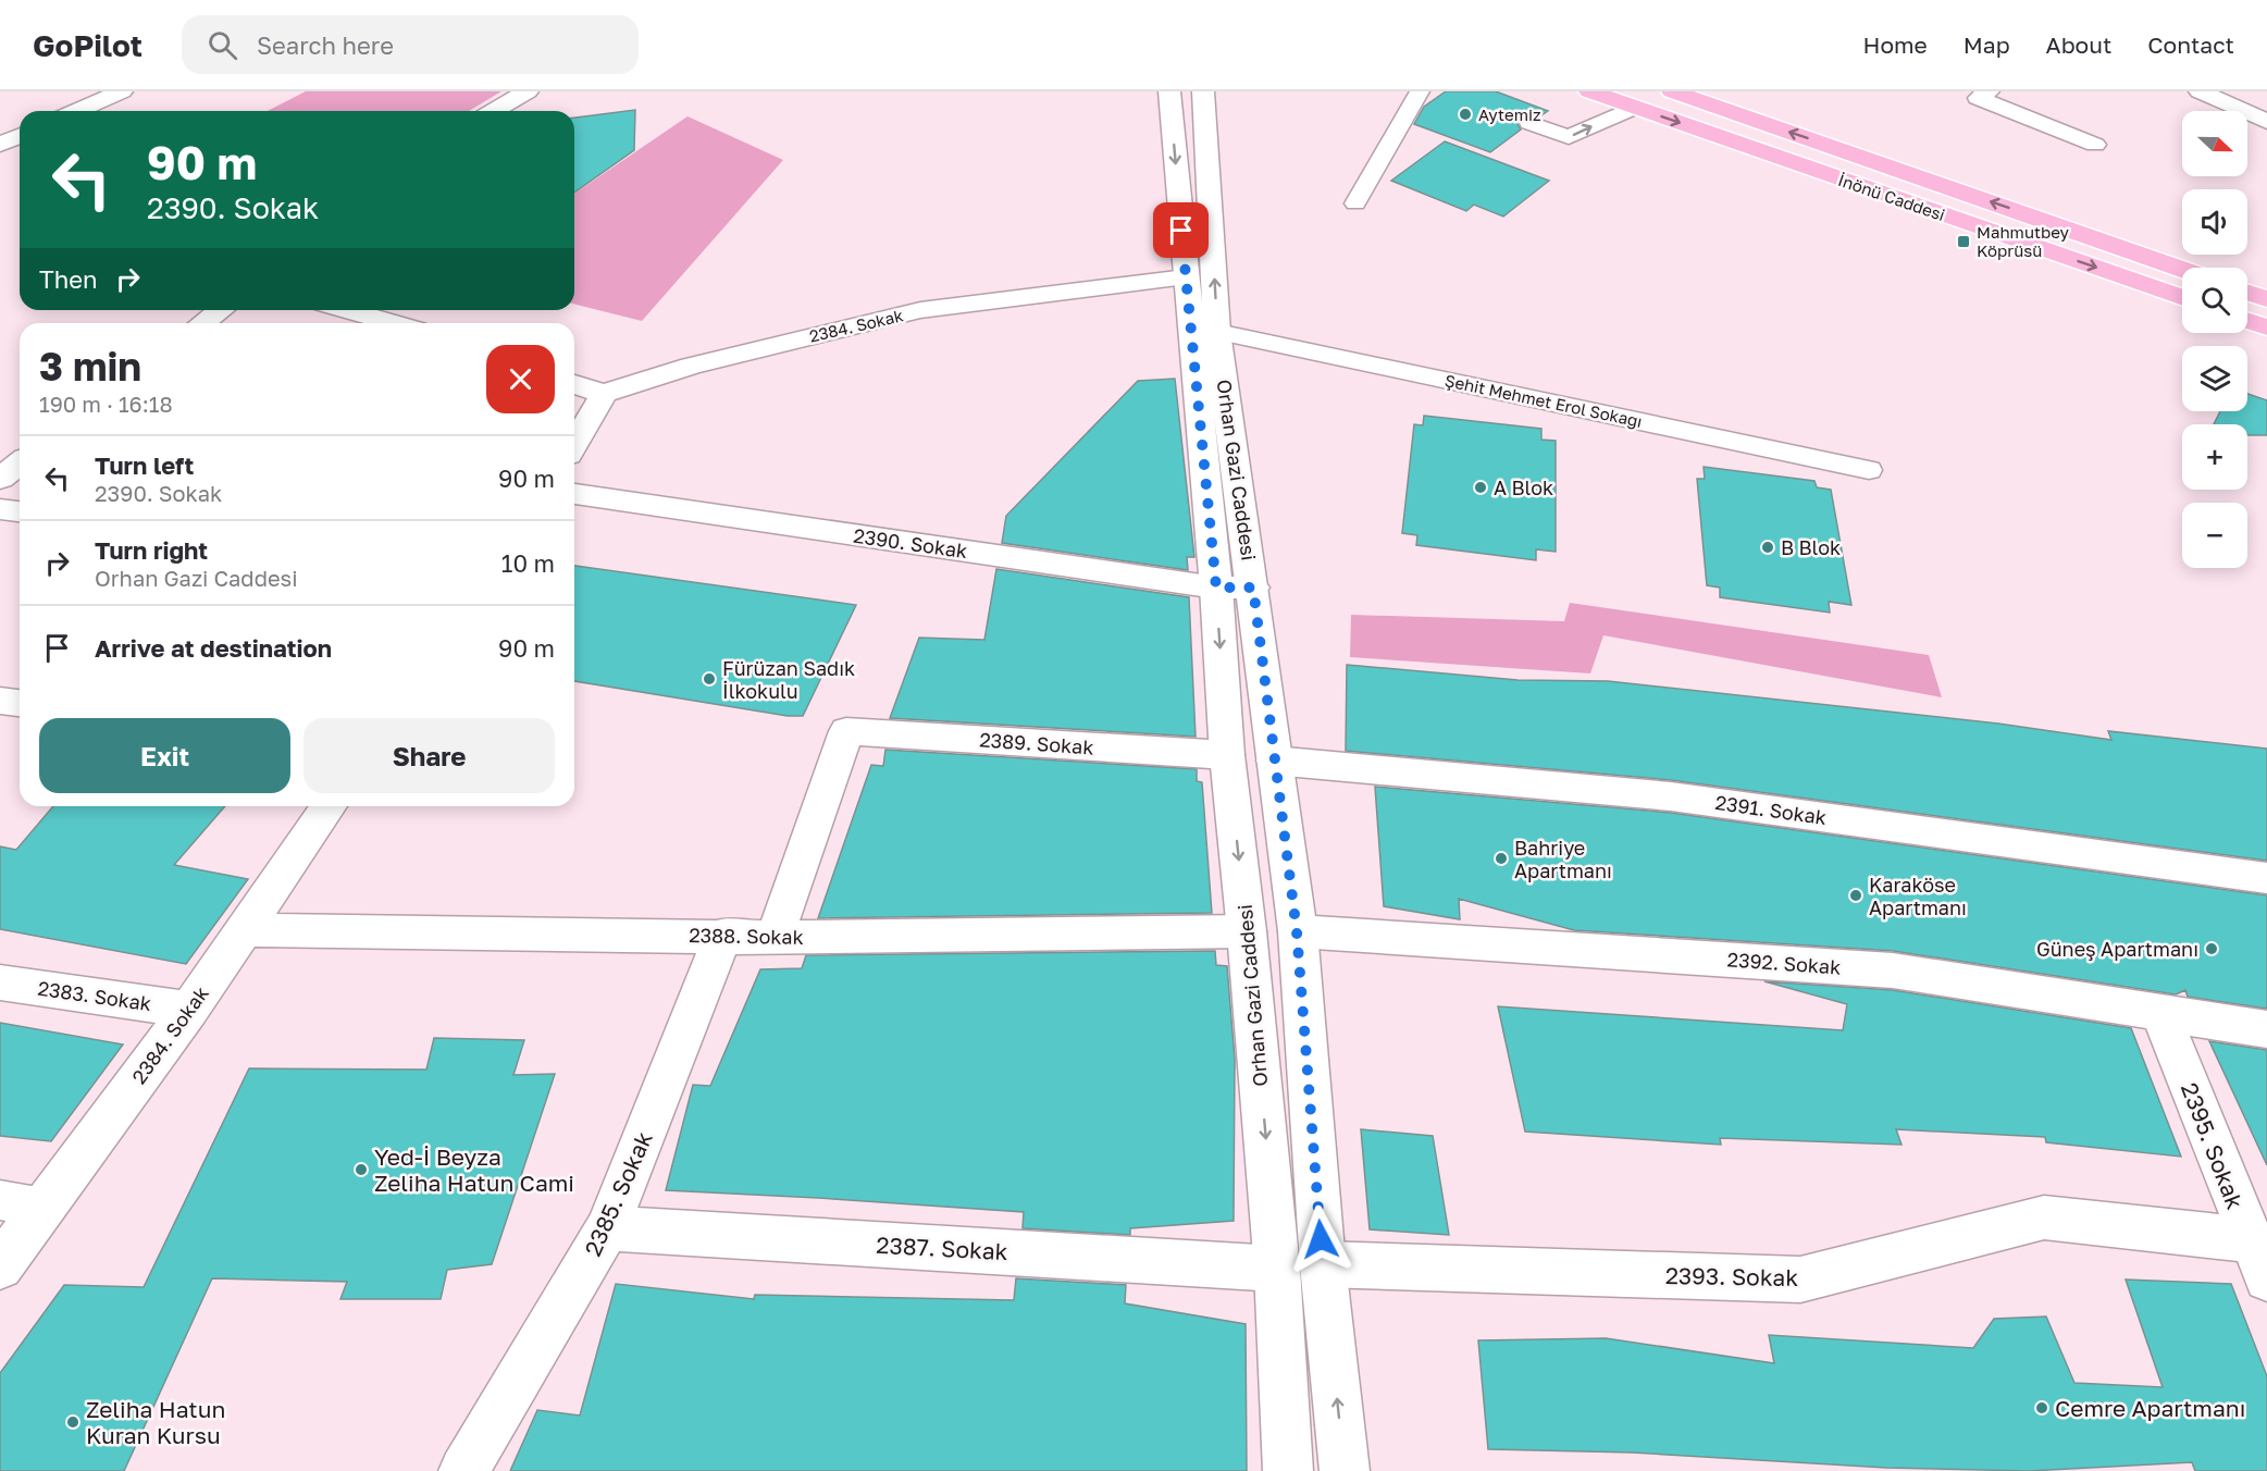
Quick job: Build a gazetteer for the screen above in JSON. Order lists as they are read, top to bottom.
{
  "streets": {
    "main road": ["İnönü Caddesi"],
    "street": [
      "2384. Sokak",
      "Orhan Gazi Caddesi",
      "2390. Sokak",
      "2389. Sokak",
      "2391. Sokak",
      "2388. Sokak",
      "2392. Sokak",
      "2383. Sokak",
      "2395. Sokak",
      "2385. Sokak",
      "2387. Sokak",
      "2393. Sokak"
    ],
    "lane": ["Şehit Mehmet Erol Sokağı"]
  },
  "crossings": [
    ["2384. Sokak", "Orhan Gazi Caddesi"],
    ["2384. Sokak", "2388. Sokak"],
    ["2384. Sokak", "2383. Sokak"],
    ["Şehit Mehmet Erol Sokağı", "Orhan Gazi Caddesi"],
    ["Orhan Gazi Caddesi", "2390. Sokak"],
    ["Orhan Gazi Caddesi", "2389. Sokak"],
    ["Orhan Gazi Caddesi", "2391. Sokak"],
    ["Orhan Gazi Caddesi", "2388. Sokak"],
    ["Orhan Gazi Caddesi", "2392. Sokak"],
    ["Orhan Gazi Caddesi", "2387. Sokak"],
    ["Orhan Gazi Caddesi", "2393. Sokak"],
    ["2389. Sokak", "2388. Sokak"],
    ["2388. Sokak", "2385. Sokak"],
    ["2392. Sokak", "2395. Sokak"],
    ["2395. Sokak", "2393. Sokak"],
    ["2385. Sokak", "2387. Sokak"]
  ],
  "places": {
    "other": [
      "Aytemiz",
      "A Blok",
      "B Blok",
      "Fürüzan Sadık İlkokulu",
      "Bahriye Apartmanı",
      "Karaköse Apartmanı",
      "Güneş Apartmanı",
      "Yed-İ Beyza Zeliha Hatun Cami",
      "Cemre Apartmanı",
      "Zeliha Hatun Kuran Kursu"
    ],
    "transit": ["Mahmutbey Köprüsü"]
  },
  "north": "right",
  "page": {
    "header": "GoPilot",
    "search": "Search here",
    "nav": [
      "Home",
      "Map",
      "About",
      "Contact"
    ],
    "map_buttons": ["+", "−"],
    "turn": ["90 m", "2390. Sokak"],
    "then": "Then",
    "heading": ["3 min", "190 m · 16:18"],
    "list": [
      {
        "name": "Turn left",
        "note": "2390. Sokak",
        "value": "90 m"
      },
      {
        "name": "Turn right",
        "note": "Orhan Gazi Caddesi",
        "value": "10 m"
      },
      {
        "name": "Arrive at destination",
        "value": "90 m"
      }
    ],
    "buttons": ["Exit", "Share"]
  }
}
